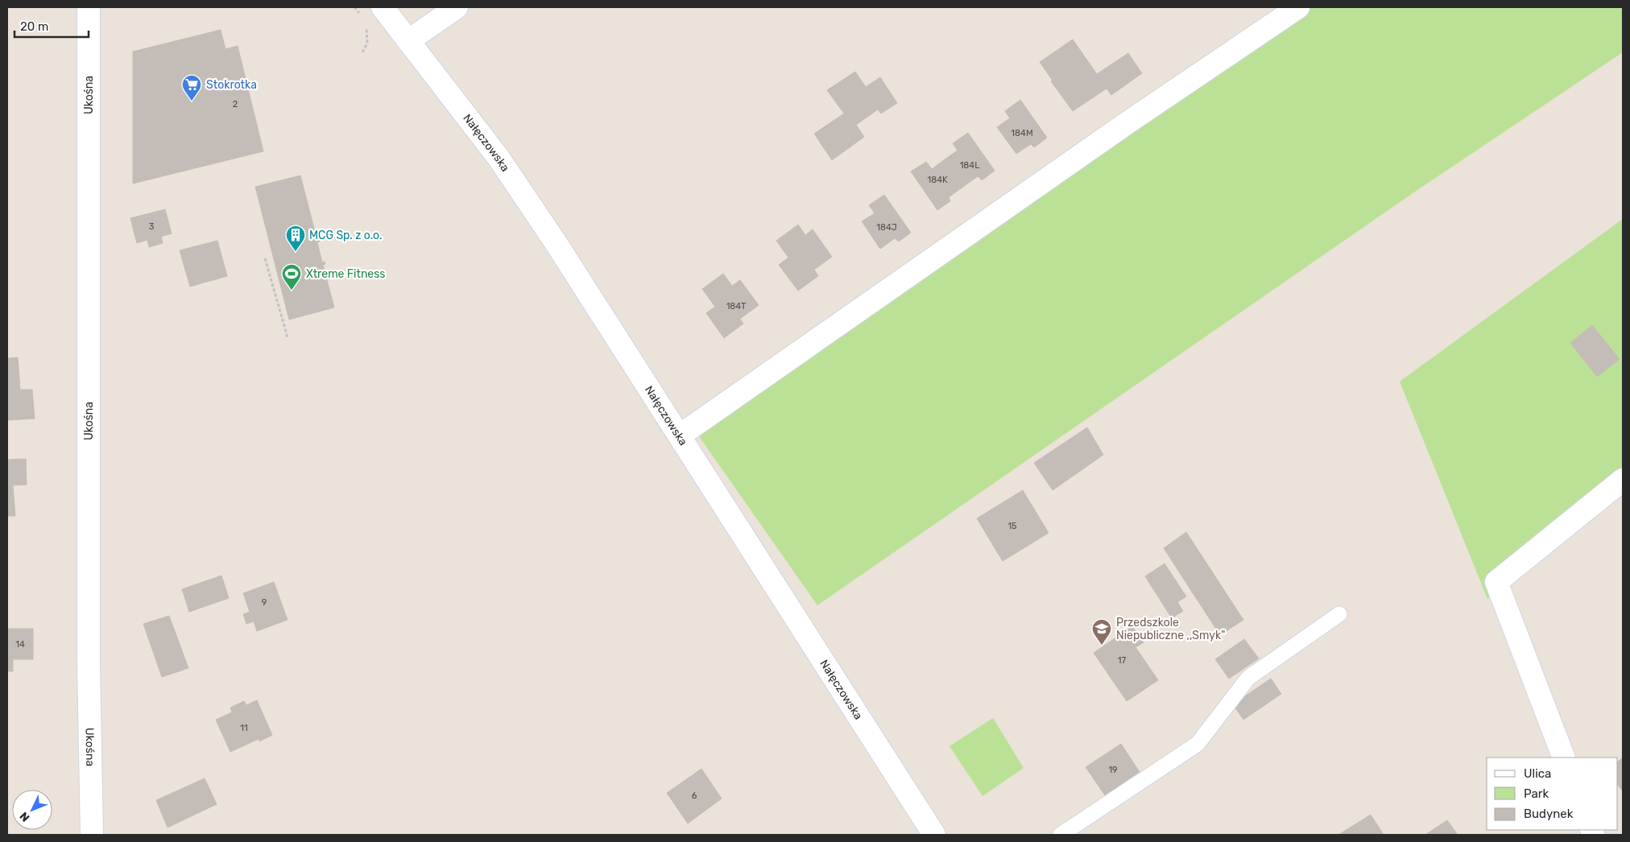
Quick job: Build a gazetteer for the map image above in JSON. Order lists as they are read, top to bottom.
{
  "streets": {
    "street": ["Ukośna", "Nałęczowska"]
  },
  "places": {
    "supermarket": ["Stokrotka"],
    "building": ["MCG Sp. z o.o."],
    "sports": ["Xtreme Fitness"],
    "school or university": ["Przedszkole Niepubliczne ,,Smyk\""]
  },
  "house_numbers": [
    "2",
    "184M",
    "184L",
    "184K",
    "3",
    "184J",
    "184T",
    "15",
    "9",
    "14",
    "17",
    "11",
    "19",
    "6"
  ],
  "legend": ["Ulica", "Park", "Budynek"],
  "scale_bar": "20 m",
  "north": "bottom left"
}
